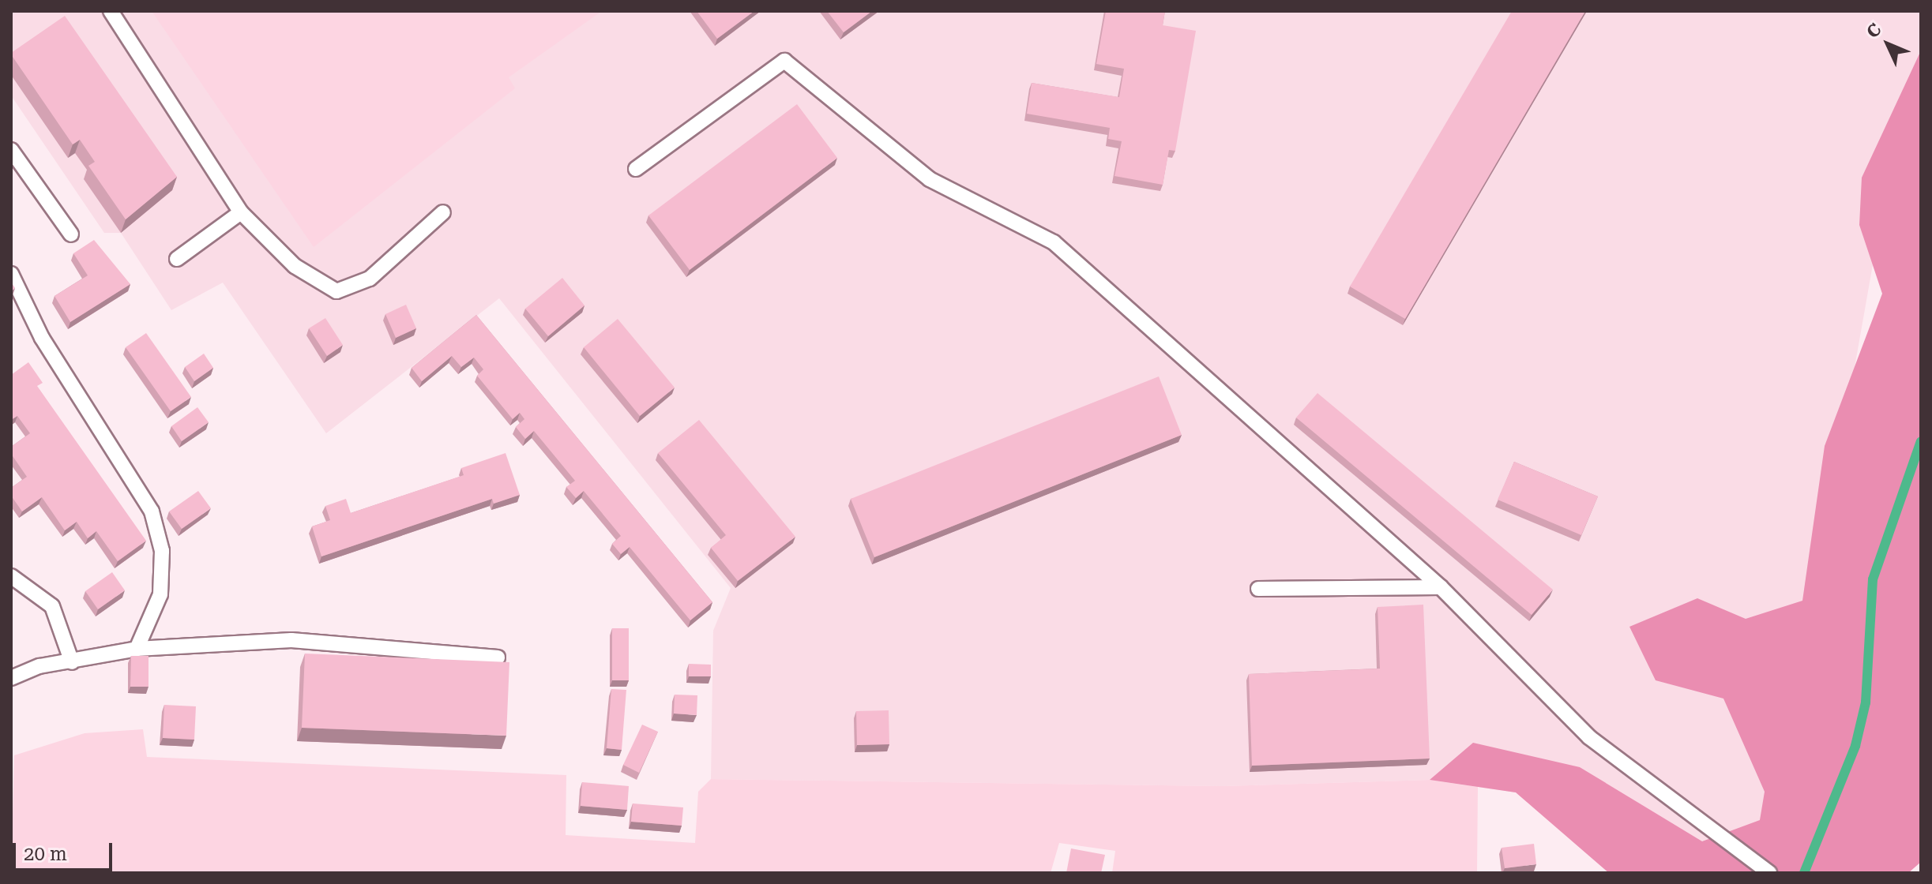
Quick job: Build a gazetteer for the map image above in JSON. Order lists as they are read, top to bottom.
{
  "scale_bar": "20 m",
  "north": "top left"
}
